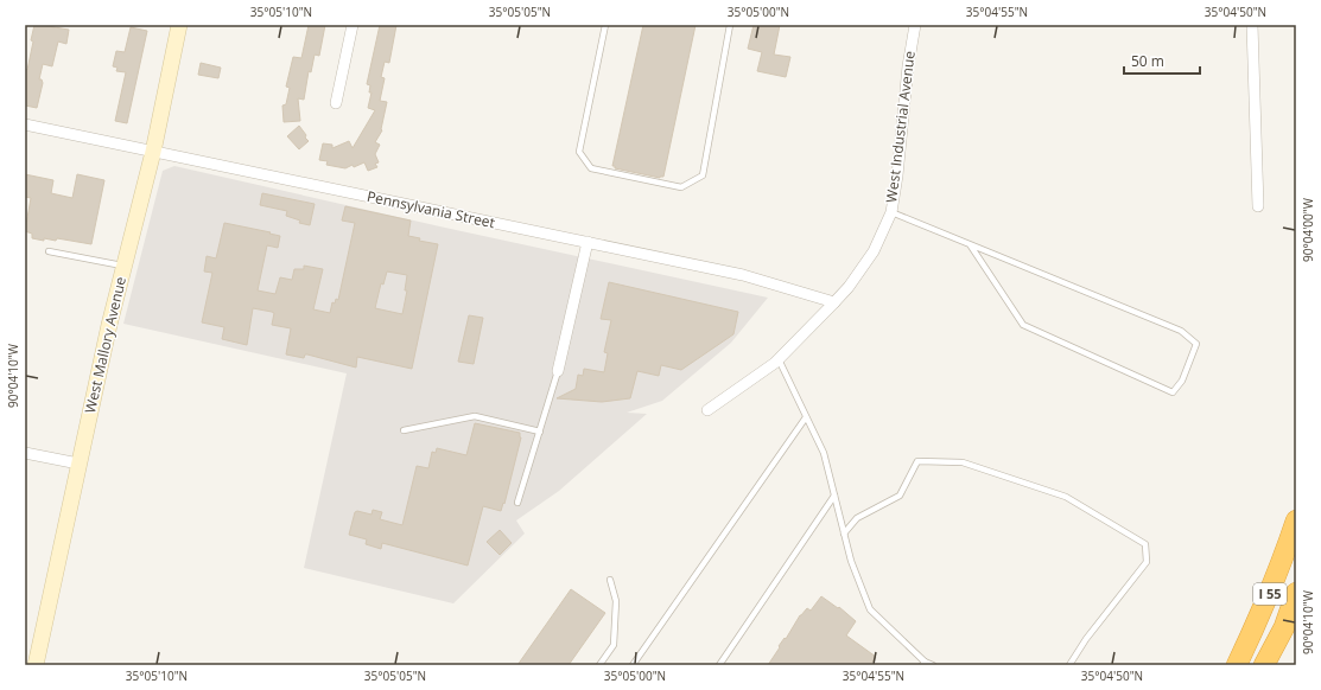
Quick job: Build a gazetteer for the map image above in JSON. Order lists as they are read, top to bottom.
{
  "streets": {
    "highway": ["I 55"],
    "main road": ["West Mallory Avenue"],
    "street": ["West Industrial Avenue", "Pennsylvania Street"]
  },
  "crossings": [
    ["West Industrial Avenue", "Pennsylvania Street"],
    ["Pennsylvania Street", "West Mallory Avenue"]
  ],
  "scale_bar": "50 m",
  "coordinates": [
    "35°05'10\"N",
    "35°05'05\"N",
    "35°05'00\"N",
    "35°04'55\"N",
    "35°04'50\"N",
    "90°04'00\"W",
    "90°04'10\"W"
  ]
}
